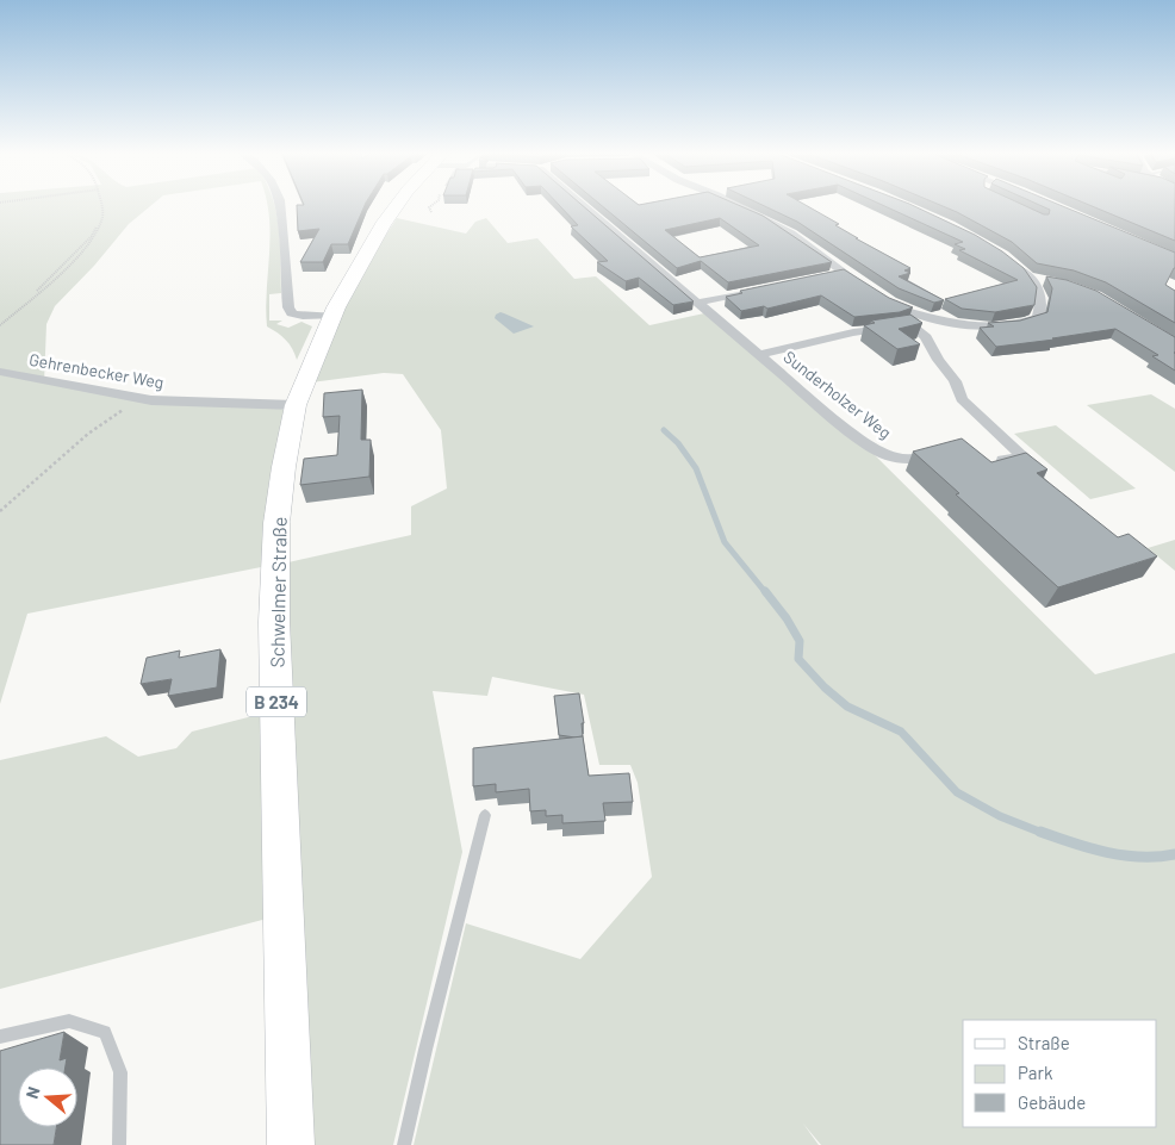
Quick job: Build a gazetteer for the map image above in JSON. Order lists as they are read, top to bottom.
{
  "streets": {
    "main road": ["Schwelmer Straße", "B 234"],
    "street": ["Gehrenbecker Weg", "Sunderholzer Weg"]
  },
  "crossings": [
    ["Gehrenbecker Weg", "Schwelmer Straße"]
  ],
  "legend": ["Straße", "Park", "Gebäude"],
  "north": "left"
}
